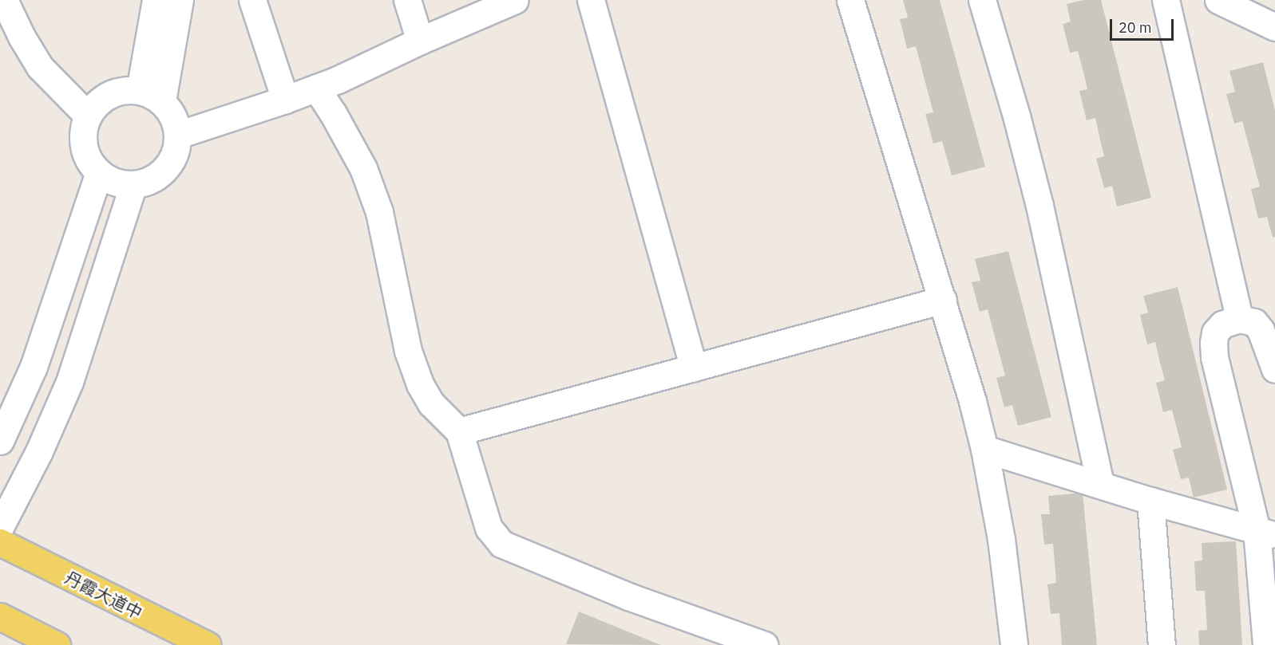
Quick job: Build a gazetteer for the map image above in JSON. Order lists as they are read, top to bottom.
{
  "streets": {
    "main road": ["丹霞大道中"]
  },
  "scale_bar": "20 m"
}
